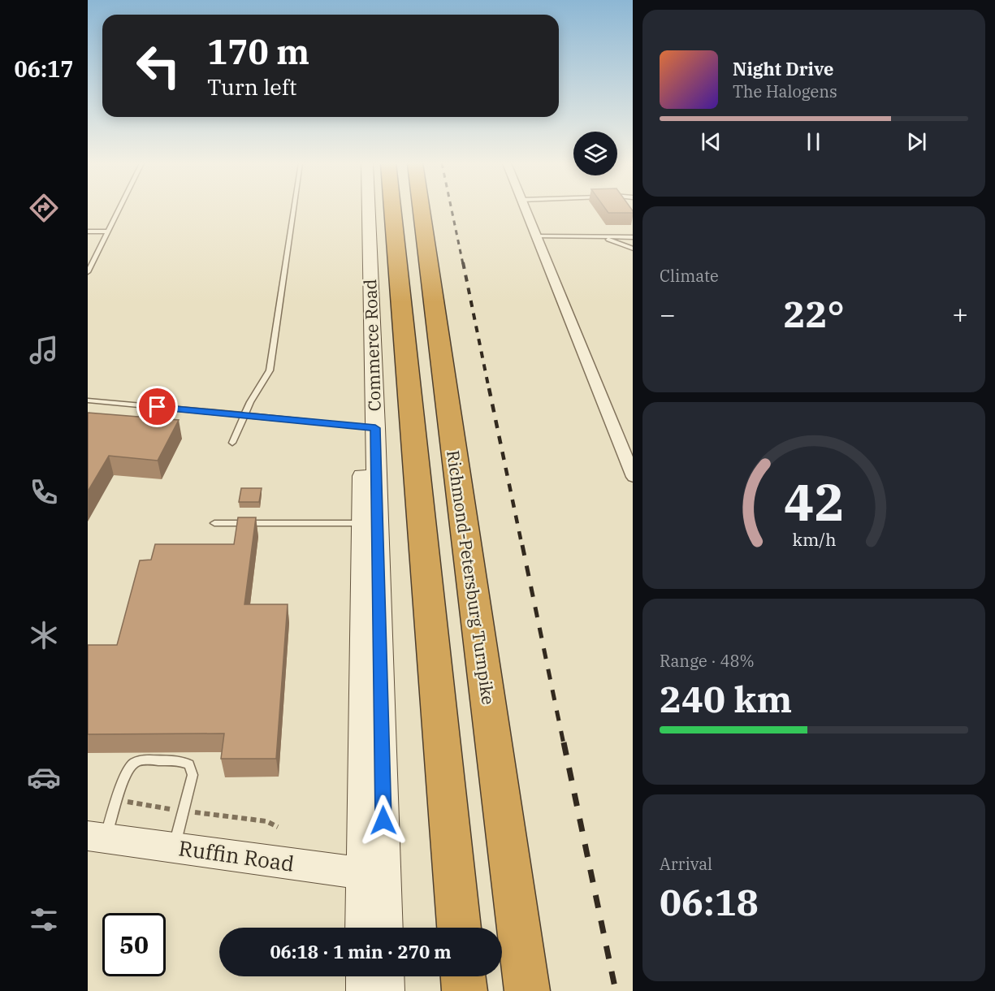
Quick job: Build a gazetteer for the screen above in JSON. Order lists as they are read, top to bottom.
{
  "streets": {
    "highway": ["Richmond-Petersburg Turnpike"],
    "main road": ["Commerce Road", "Ruffin Road"]
  },
  "crossings": [
    ["Commerce Road", "Ruffin Road"]
  ],
  "page": {
    "tabs": "06:17",
    "turn": ["170 m", "Turn left"],
    "song": ["Night Drive", "The Halogens"],
    "tile": [
      "Climate",
      ["Range · 48%", "240 km"],
      ["Arrival", "06:18"]
    ],
    "heat": ["−", "22°", "+"],
    "limit": "50",
    "trip": "06:18 · 1 min · 270 m",
    "gauge": ["42", "km/h"]
  }
}
